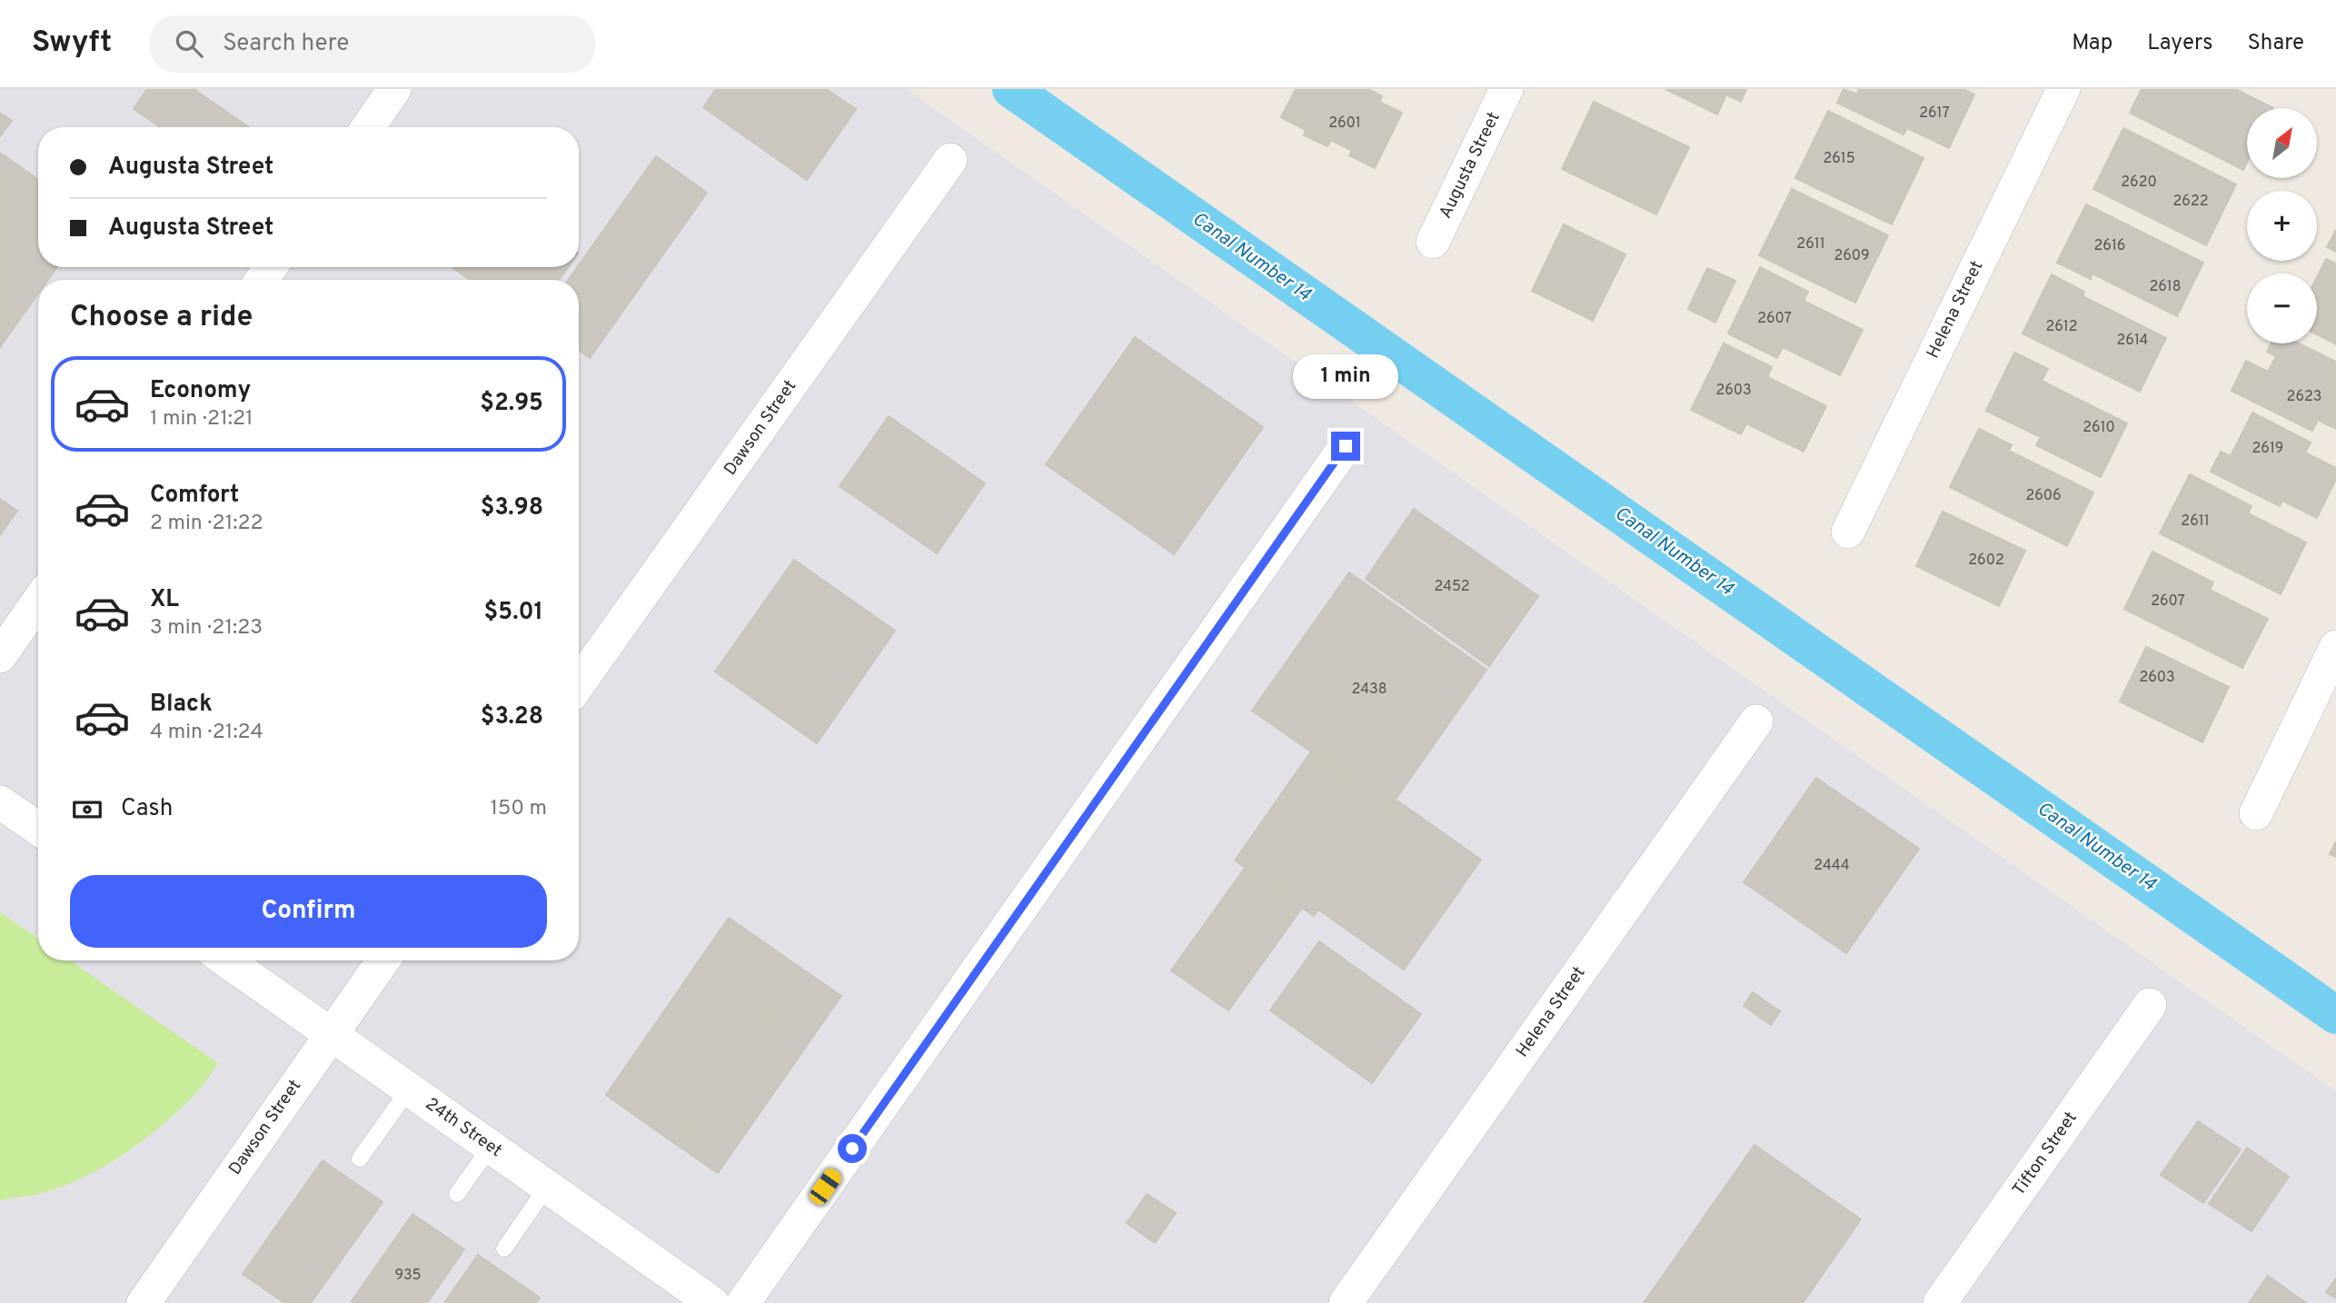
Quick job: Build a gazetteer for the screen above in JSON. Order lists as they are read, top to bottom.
{
  "streets": {
    "street": [
      "Augusta Street",
      "Helena Street",
      "Dawson Street",
      "24th Street",
      "Tifton Street"
    ]
  },
  "crossings": [
    ["Dawson Street", "24th Street"]
  ],
  "water": ["Canal Number 14"],
  "house_numbers": [
    "2617",
    "2601",
    "2615",
    "2620",
    "2622",
    "2611",
    "2616",
    "2609",
    "2618",
    "2607",
    "2612",
    "2614",
    "2603",
    "2623",
    "2610",
    "2619",
    "2606",
    "2611",
    "2602",
    "2452",
    "2607",
    "2603",
    "2438",
    "2444",
    "935"
  ],
  "north": "top right",
  "page": {
    "header": "Swyft",
    "search": "Search here",
    "nav": ["Map", "Layers", "Share"],
    "map_buttons": ["+", "−"],
    "banner": ["Augusta Street", "Augusta Street"],
    "heading": "Choose a ride",
    "bubble": "1 min",
    "list": [
      {
        "name": "Economy",
        "note": "1 min · 21:21",
        "value": "$2.95"
      },
      {
        "name": "Comfort",
        "note": "2 min · 21:22",
        "value": "$3.98"
      },
      {
        "name": "XL",
        "note": "3 min · 21:23",
        "value": "$5.01"
      },
      {
        "name": "Black",
        "note": "4 min · 21:24",
        "value": "$3.28"
      }
    ],
    "pay": ["Cash", "150 m"],
    "buttons": "Confirm"
  }
}
